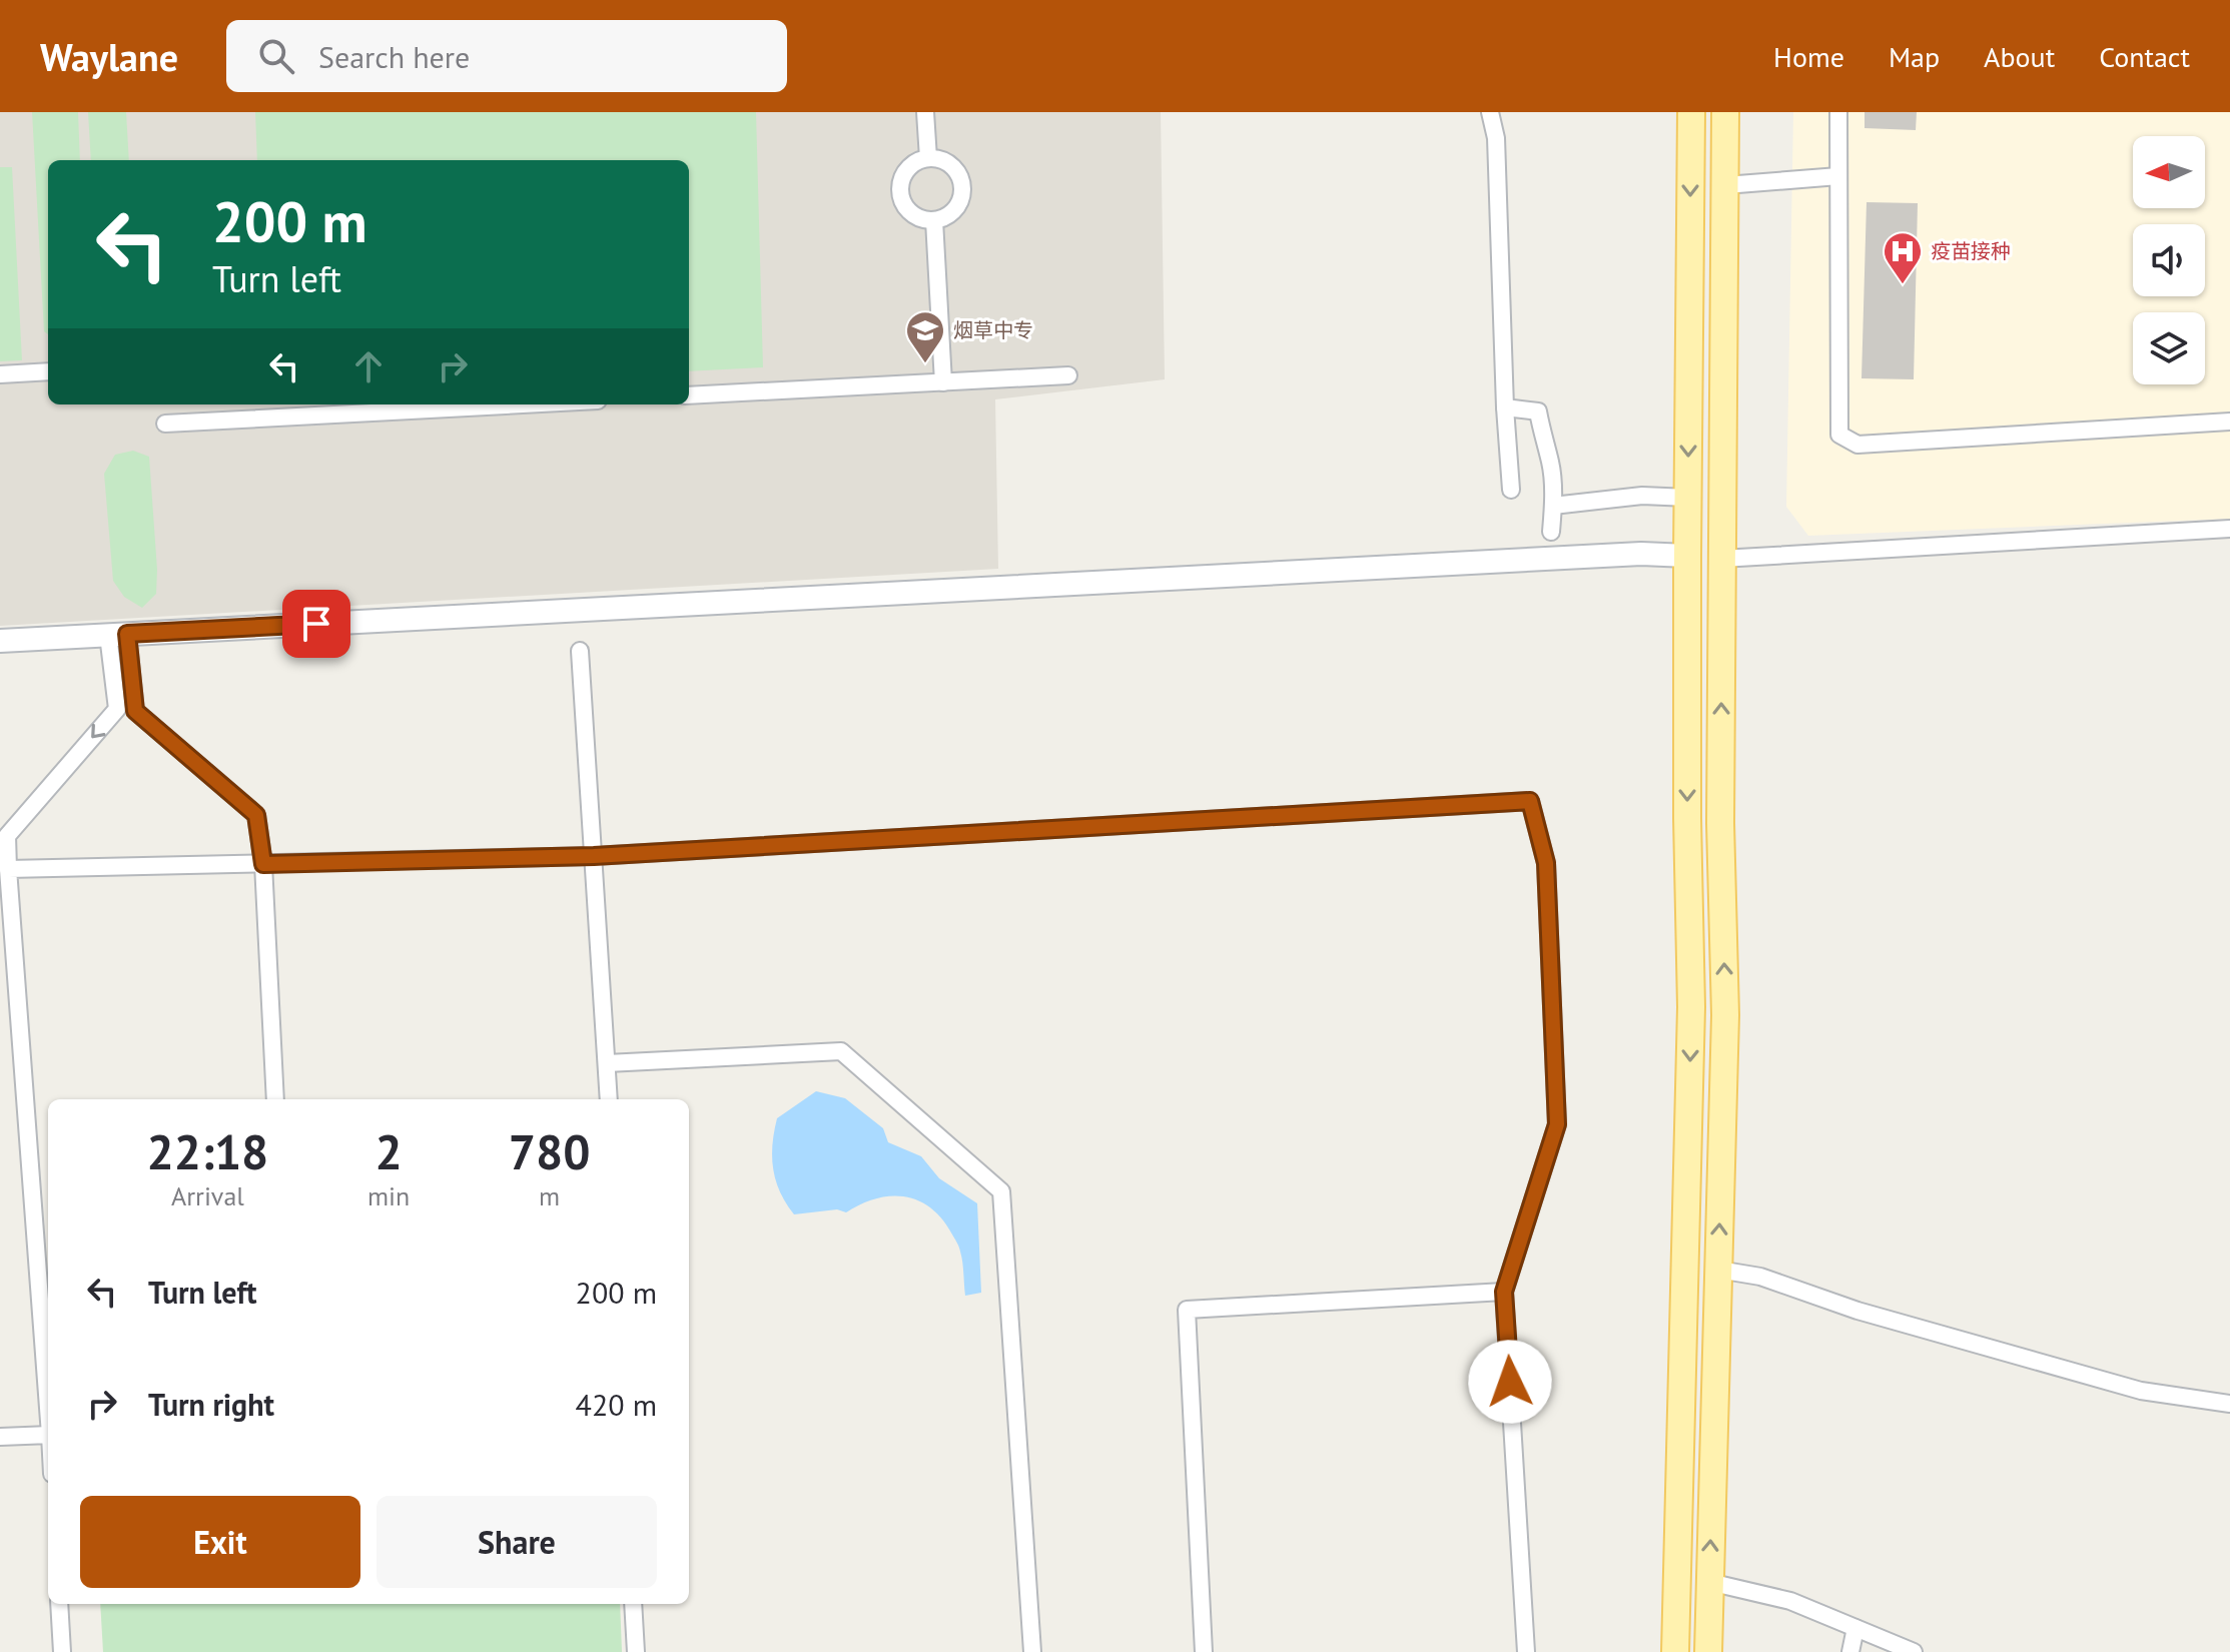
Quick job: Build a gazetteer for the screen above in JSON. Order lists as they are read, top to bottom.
{
  "places": {
    "hospital": ["疫苗接种"],
    "school or university": ["烟草中专"]
  },
  "north": "left",
  "page": {
    "header": "Waylane",
    "search": "Search here",
    "nav": [
      "Home",
      "Map",
      "About",
      "Contact"
    ],
    "turn": ["200 m", "Turn left"],
    "eta": [
      "22:18",
      "Arrival",
      "2",
      "min",
      "780",
      "m"
    ],
    "list": [
      {
        "name": "Turn left",
        "value": "200 m"
      },
      {
        "name": "Turn right",
        "value": "420 m"
      }
    ],
    "buttons": ["Exit", "Share"]
  }
}
